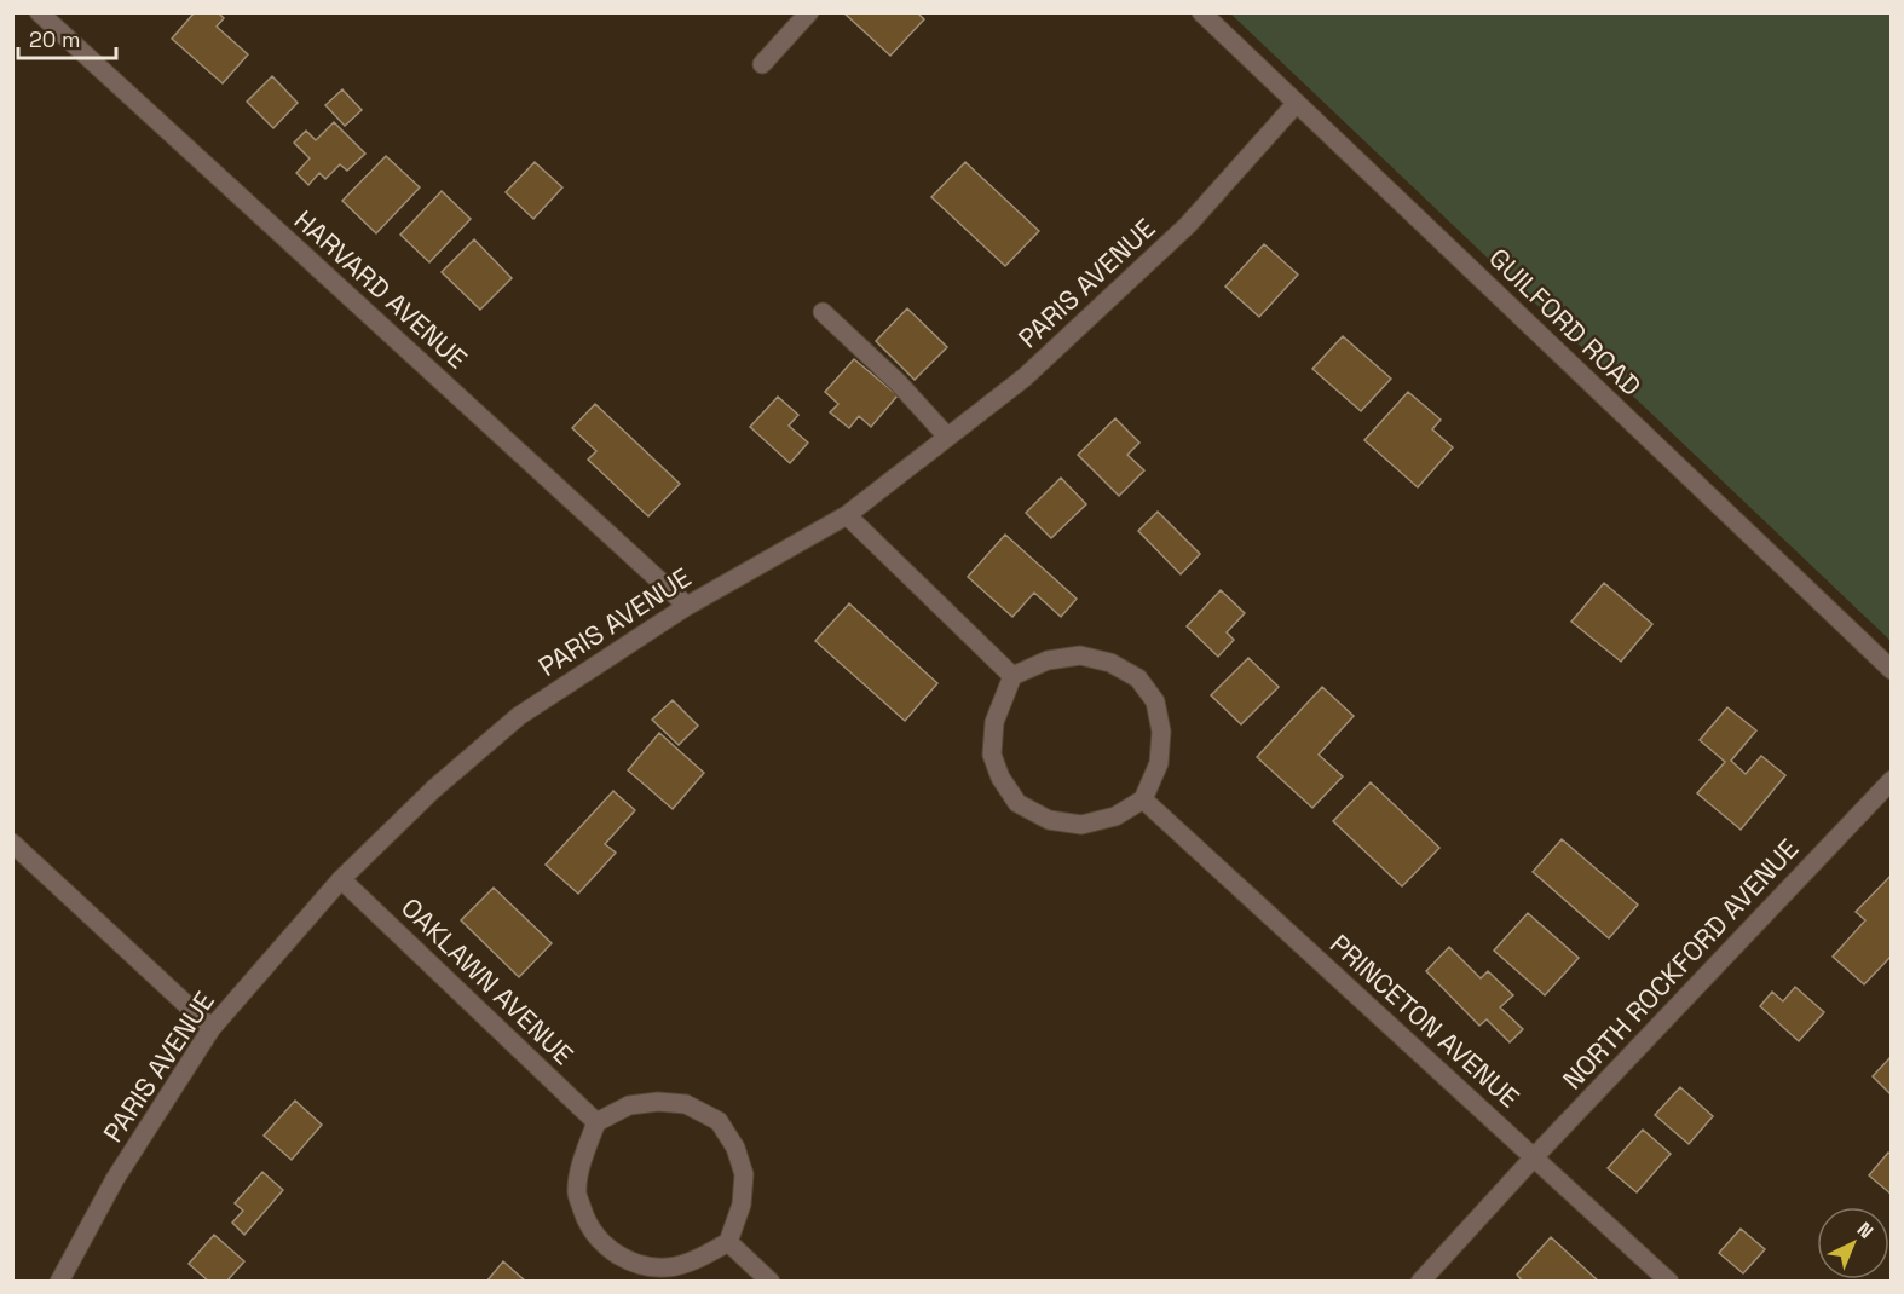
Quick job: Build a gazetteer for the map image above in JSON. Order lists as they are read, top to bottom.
{
  "streets": {
    "street": [
      "PARIS AVENUE",
      "HARVARD AVENUE",
      "GUILFORD ROAD",
      "NORTH ROCKFORD AVENUE",
      "OAKLAWN AVENUE",
      "PRINCETON AVENUE"
    ]
  },
  "crossings": [
    ["PARIS AVENUE", "HARVARD AVENUE"],
    ["PARIS AVENUE", "GUILFORD ROAD"],
    ["PARIS AVENUE", "OAKLAWN AVENUE"],
    ["NORTH ROCKFORD AVENUE", "PRINCETON AVENUE"]
  ],
  "scale_bar": "20 m",
  "north": "top right"
}
